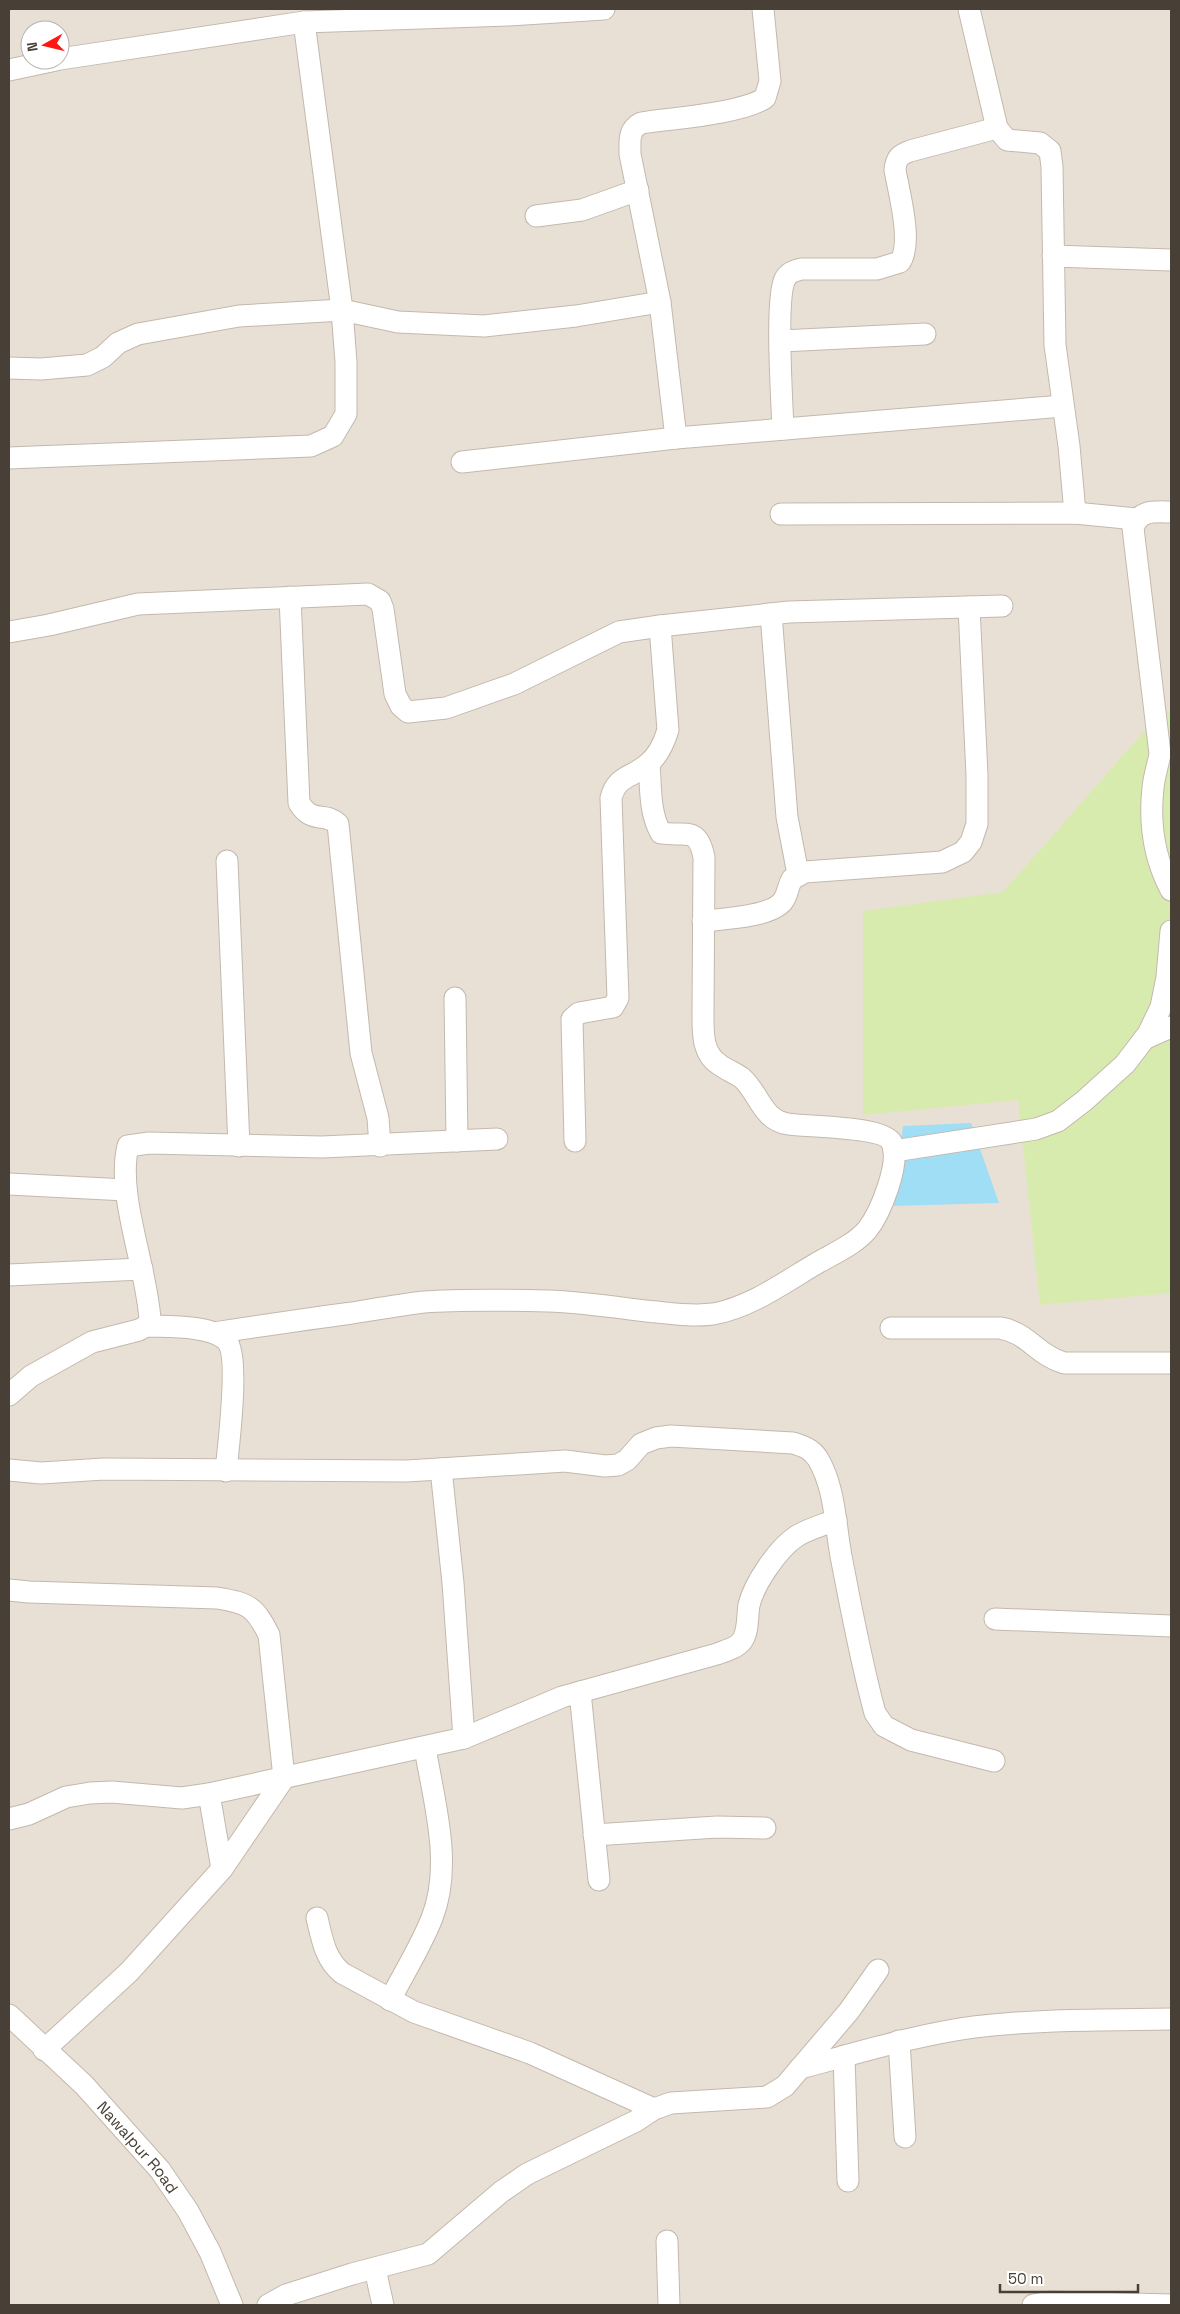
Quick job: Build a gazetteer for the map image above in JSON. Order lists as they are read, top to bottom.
{
  "streets": {
    "street": ["Nawalpur Road"]
  },
  "scale_bar": "50 m",
  "north": "left"
}
